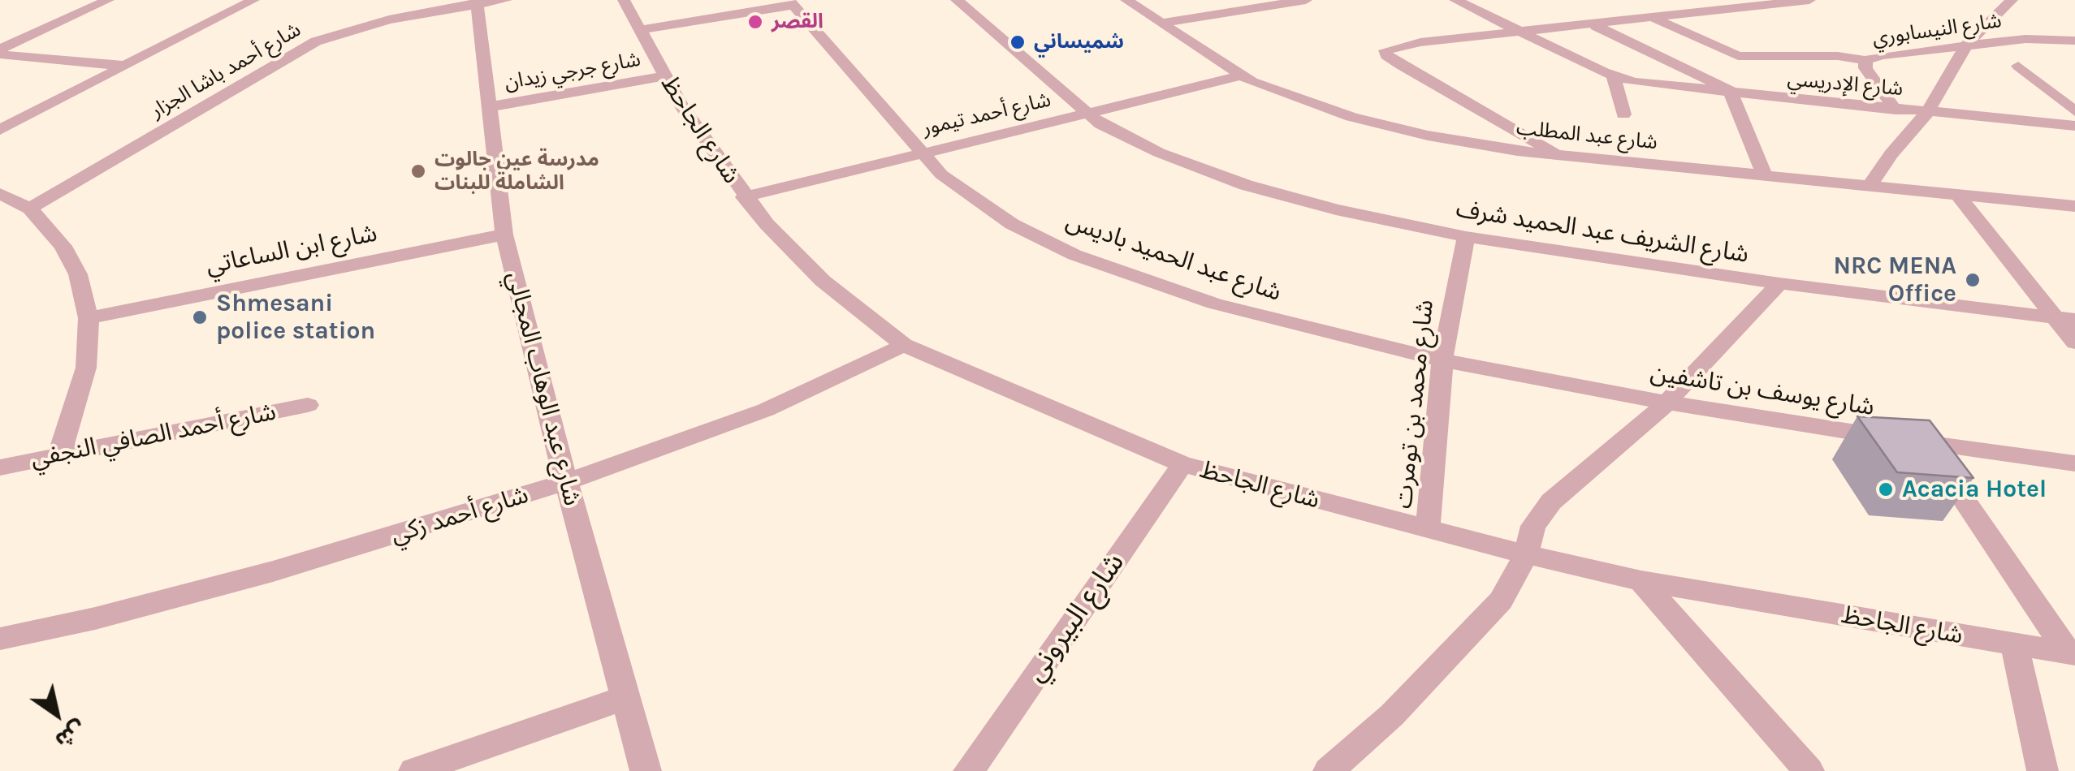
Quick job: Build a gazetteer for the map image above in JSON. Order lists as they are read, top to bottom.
{
  "streets": {
    "street": [
      "شارع النيسابوري",
      "شارع أحمد باشا الجزار",
      "شارع جرجي زيدان",
      "شارع الإدريسي",
      "شارع أحمد تيمور",
      "شارع الجاحظ",
      "شارع عبد المطلب",
      "شارع الشريف عبد الحميد شرف",
      "شارع ابن الساعاتي",
      "شارع عبد الحميد باديس",
      "شارع عبد الوهاب المجالي",
      "شارع يوسف بن تاشفين",
      "شارع محمد بن تومرت",
      "شارع أحمد الصافي النجفي",
      "شارع أحمد زكي",
      "شارع البيروني"
    ]
  },
  "crossings": [
    ["شارع النيسابوري", "شارع الإدريسي"],
    ["شارع أحمد باشا الجزار", "شارع عبد الوهاب المجالي"],
    ["شارع جرجي زيدان", "شارع الجاحظ"],
    ["شارع جرجي زيدان", "شارع عبد الوهاب المجالي"],
    ["شارع أحمد تيمور", "شارع الجاحظ"],
    ["شارع أحمد تيمور", "شارع عبد المطلب"],
    ["شارع أحمد تيمور", "شارع الشريف عبد الحميد شرف"],
    ["شارع أحمد تيمور", "شارع عبد الحميد باديس"],
    ["شارع الجاحظ", "شارع محمد بن تومرت"],
    ["شارع الجاحظ", "شارع أحمد زكي"],
    ["شارع الجاحظ", "شارع البيروني"],
    ["شارع الشريف عبد الحميد شرف", "شارع محمد بن تومرت"],
    ["شارع ابن الساعاتي", "شارع عبد الوهاب المجالي"],
    ["شارع عبد الحميد باديس", "شارع يوسف بن تاشفين"],
    ["شارع عبد الحميد باديس", "شارع محمد بن تومرت"],
    ["شارع عبد الوهاب المجالي", "شارع أحمد زكي"],
    ["شارع يوسف بن تاشفين", "شارع محمد بن تومرت"]
  ],
  "places": [
    "القصر",
    "شميساني",
    "مدرسة عين جالوت الشاملة للبنات",
    "NRC MENA Office",
    "Shmesani police station",
    "Acacia Hotel"
  ],
  "north": "bottom right"
}
